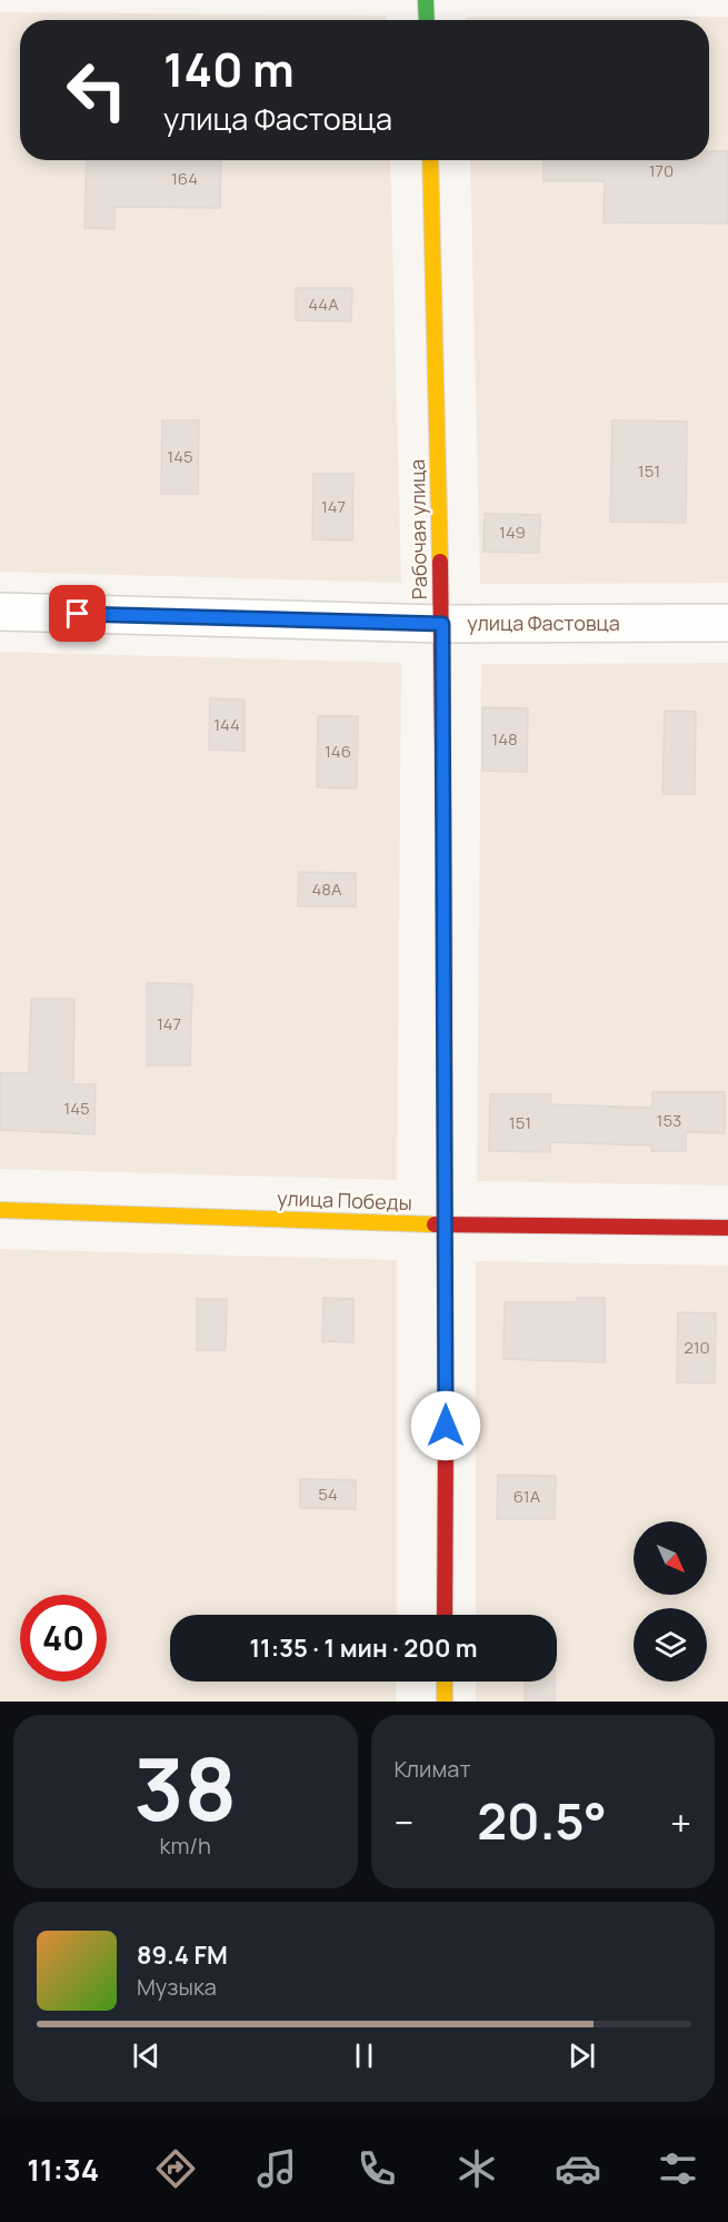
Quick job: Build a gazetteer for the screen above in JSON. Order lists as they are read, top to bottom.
{
  "streets": {
    "street": ["Рабочая улица", "улица Фастовца", "улица Победы"]
  },
  "crossings": [
    ["Рабочая улица", "улица Фастовца"],
    ["Рабочая улица", "улица Победы"]
  ],
  "house_numbers": [
    "170",
    "164",
    "44А",
    "145",
    "151",
    "147",
    "149",
    "144",
    "148",
    "146",
    "48А",
    "147",
    "145",
    "153",
    "151",
    "210",
    "54",
    "61А"
  ],
  "north": "bottom right",
  "page": {
    "turn": ["140 m", "улица Фастовца"],
    "limit": "40",
    "trip": "11:35 · 1 мин · 200 m",
    "tile": [
      ["38", "km/h"],
      "Климат"
    ],
    "heat": ["−", "20.5°", "+"],
    "song": ["89.4 FM", "Музыка"],
    "tabs": "11:34"
  }
}
